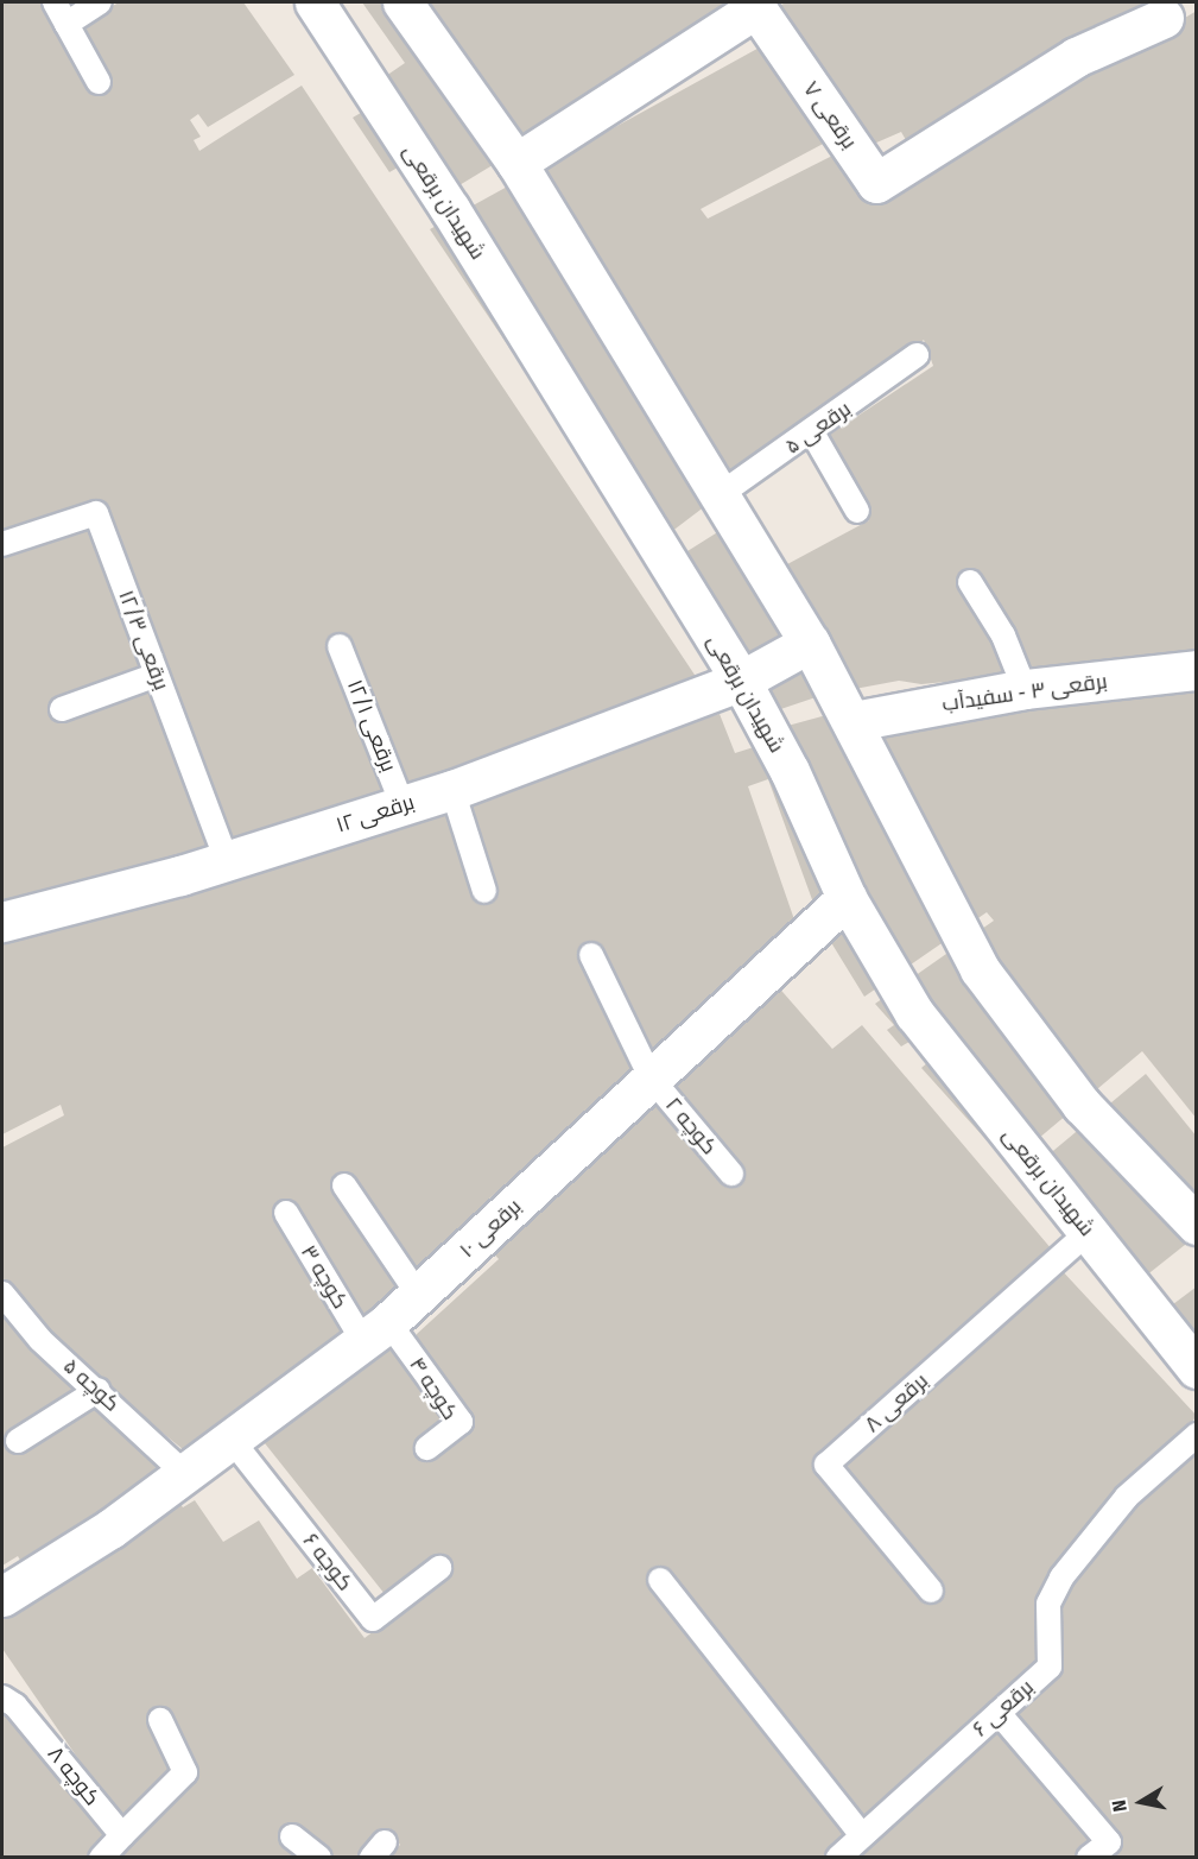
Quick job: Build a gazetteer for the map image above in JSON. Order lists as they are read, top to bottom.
{
  "streets": {
    "main road": [
      "برقعی ۷",
      "شهیدان برقعی",
      "برقعی ۳ - سفیدآب",
      "برقعی ۱۲",
      "برقعی ۱۰"
    ],
    "lane": [
      "برقعی ۵",
      "برقعی ۱۲/۳",
      "برقعی ۱۲/۱",
      "کوچه ۲",
      "کوچه ۳",
      "کوچه ۵",
      "کوچه ۴",
      "برقعی ۸",
      "کوچه ۶",
      "برقعی ۶",
      "کوچه ۸"
    ]
  },
  "crossings": [
    ["شهیدان برقعی", "برقعی ۱۲"],
    ["شهیدان برقعی", "برقعی ۱۰"],
    ["شهیدان برقعی", "برقعی ۸"],
    ["برقعی ۱۲/۳", "برقعی ۱۲"],
    ["برقعی ۱۲/۱", "برقعی ۱۲"],
    ["کوچه ۲", "برقعی ۱۰"],
    ["برقعی ۱۰", "کوچه ۳"],
    ["برقعی ۱۰", "کوچه ۵"],
    ["برقعی ۱۰", "کوچه ۴"],
    ["برقعی ۱۰", "کوچه ۶"],
    ["کوچه ۳", "کوچه ۴"]
  ],
  "north": "left"
}
